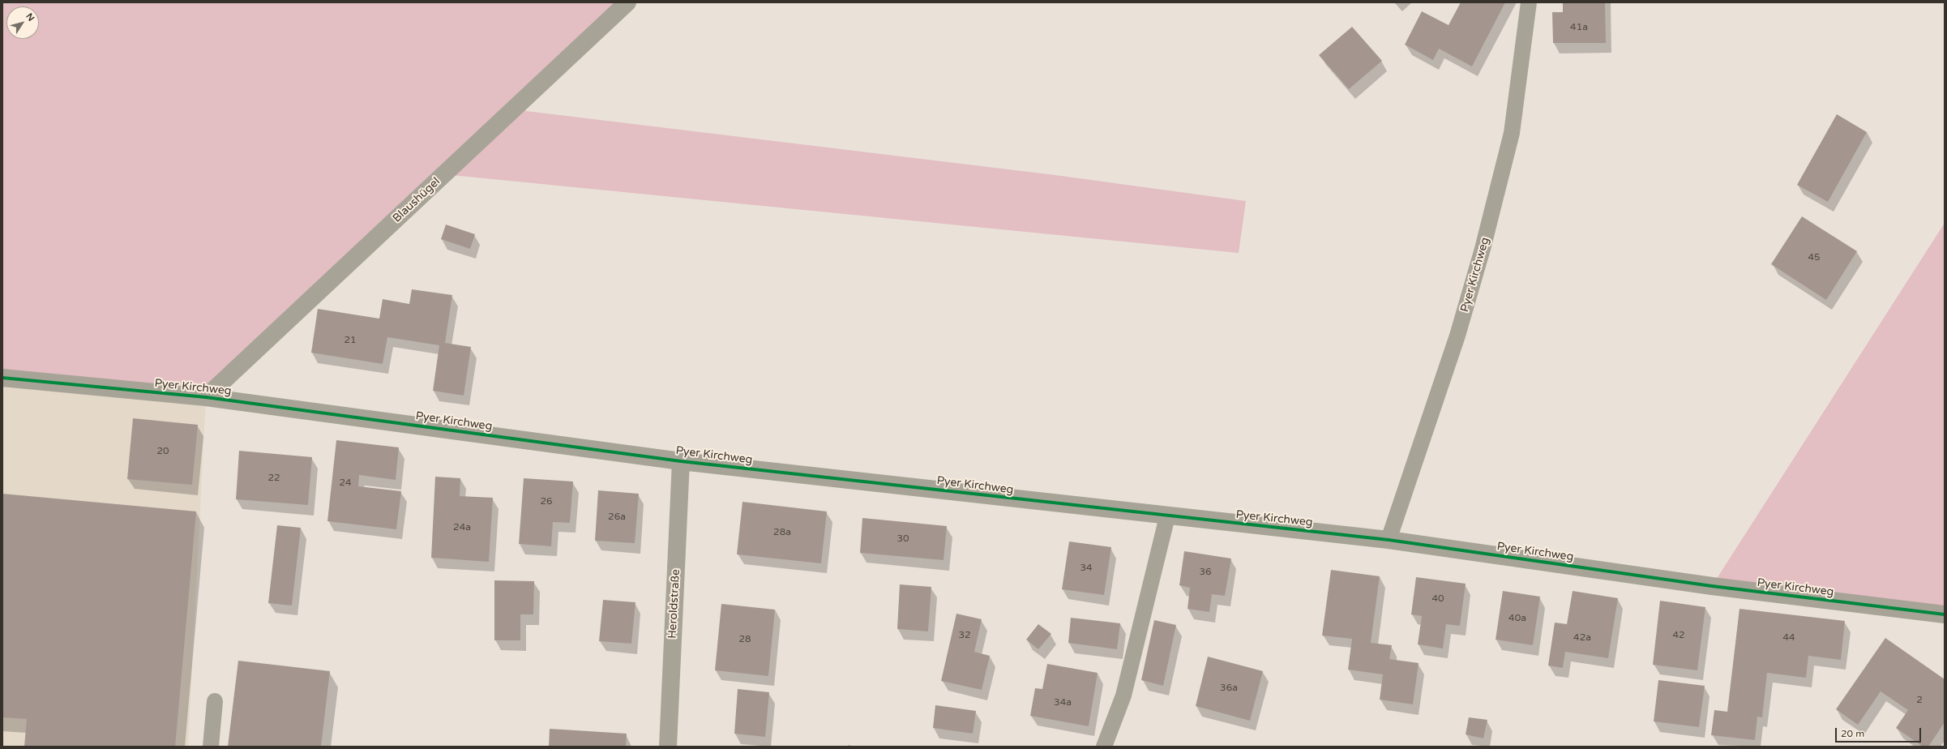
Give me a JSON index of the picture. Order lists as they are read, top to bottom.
{
  "streets": {
    "street": ["Blaushügel", "Pyer Kirchweg", "Heroldstraße"]
  },
  "crossings": [
    ["Blaushügel", "Pyer Kirchweg"],
    ["Pyer Kirchweg", "Heroldstraße"]
  ],
  "house_numbers": [
    "41a",
    "45",
    "21",
    "20",
    "22",
    "24",
    "26",
    "26a",
    "24a",
    "28a",
    "30",
    "34",
    "36",
    "40",
    "40a",
    "32",
    "42",
    "42a",
    "44",
    "28",
    "36a",
    "2",
    "34a"
  ],
  "scale_bar": "20 m",
  "north": "top right"
}
